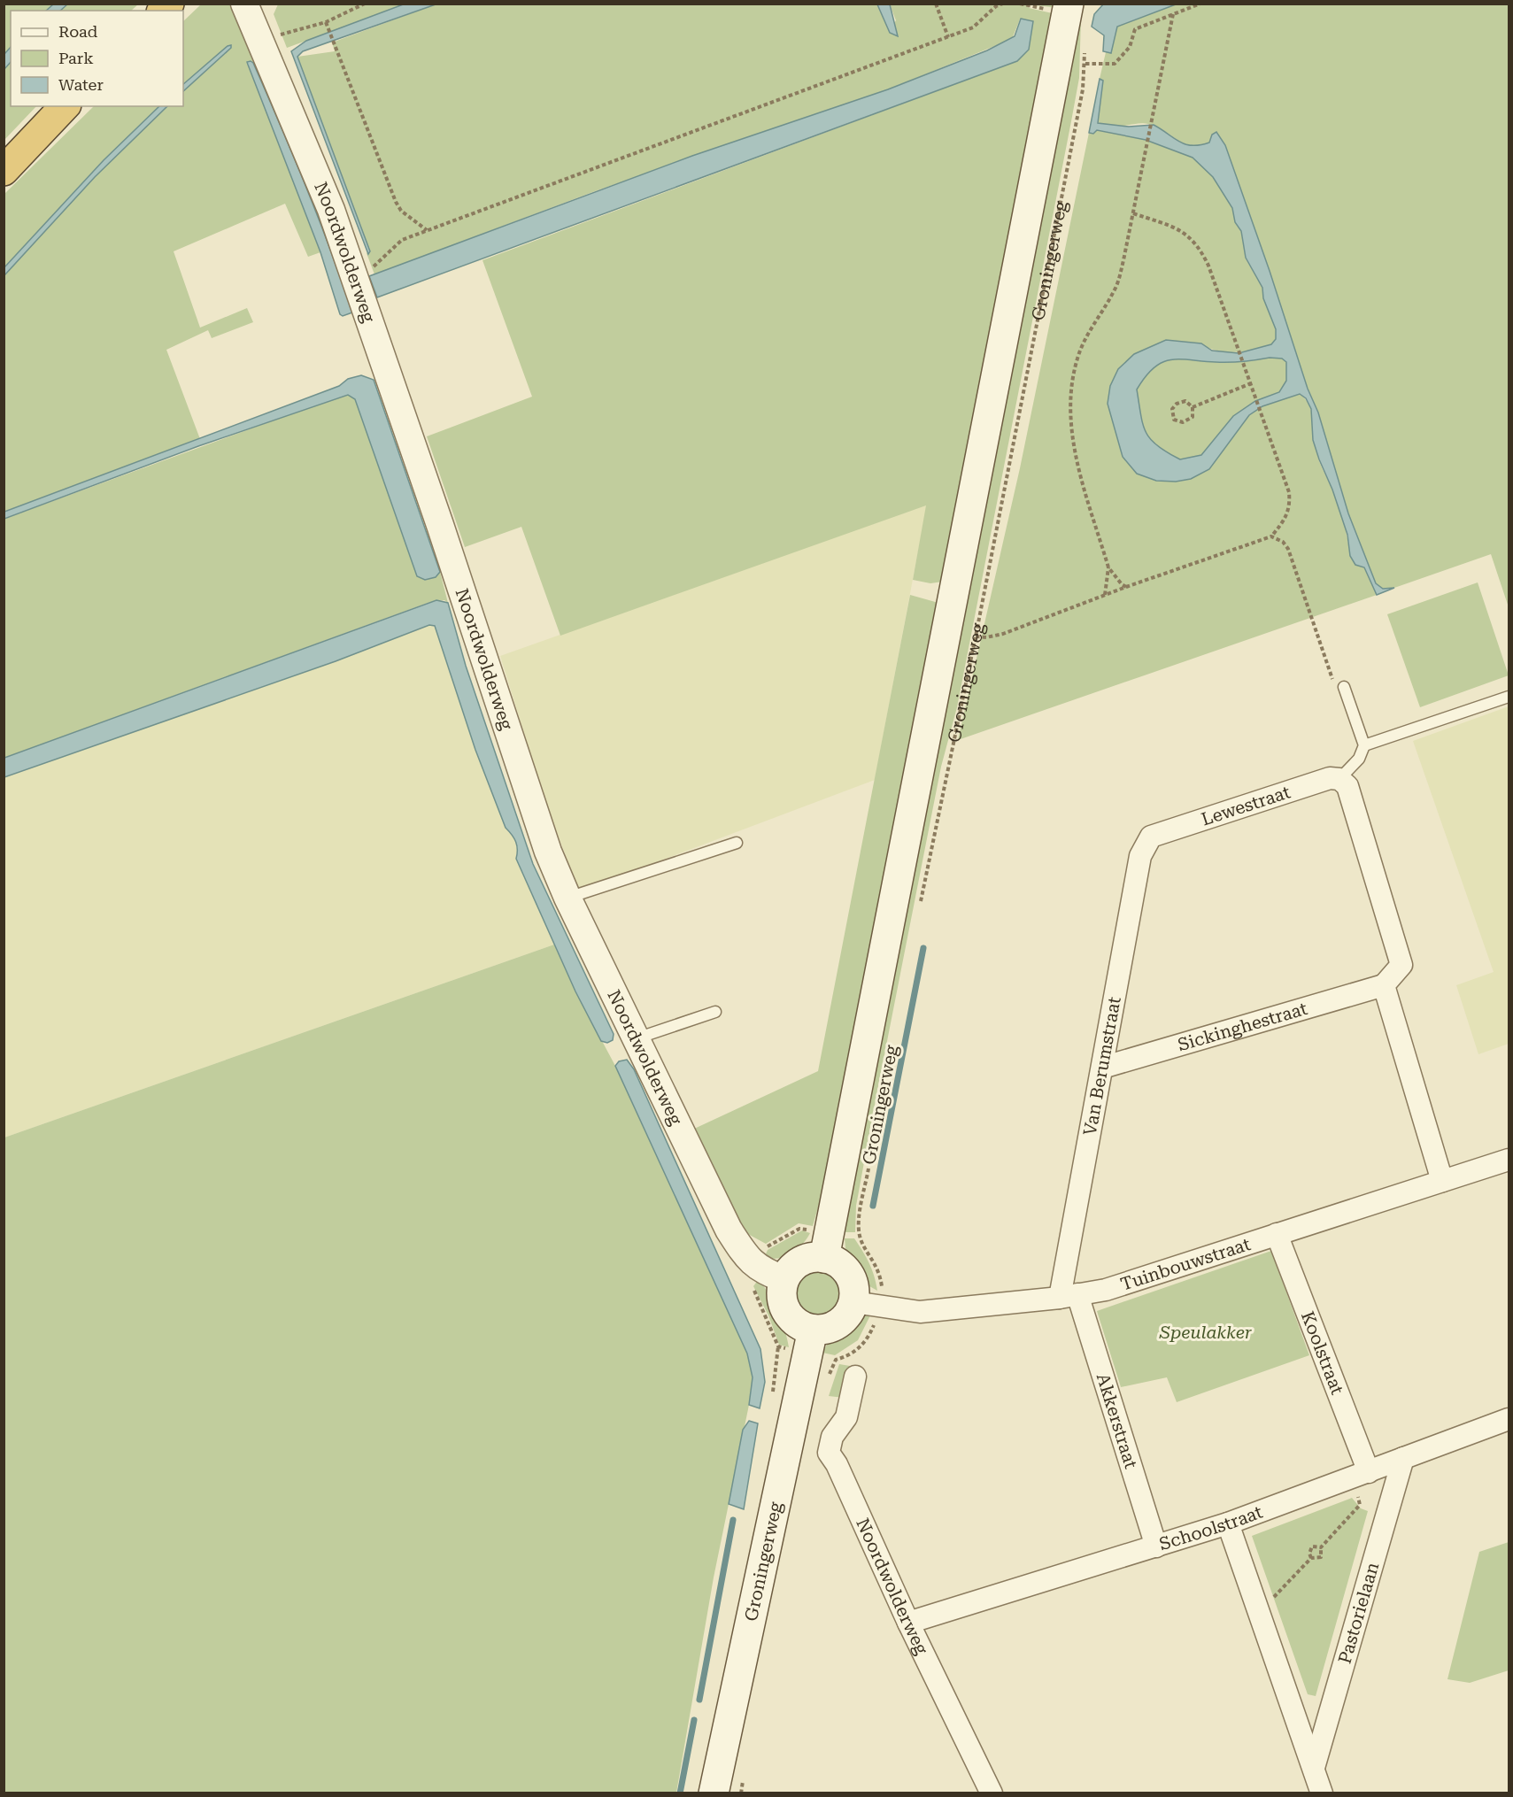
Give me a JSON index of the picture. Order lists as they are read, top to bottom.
{
  "streets": {
    "main road": ["Groningerweg"],
    "street": [
      "Noordwolderweg",
      "Lewestraat",
      "Sickinghestraat",
      "Van Berumstraat",
      "Tuinbouwstraat",
      "Koolstraat",
      "Akkerstraat",
      "Schoolstraat",
      "Pastorielaan"
    ]
  },
  "crossings": [
    ["Noordwolderweg", "Schoolstraat"],
    ["Groningerweg", "Tuinbouwstraat"],
    ["Lewestraat", "Van Berumstraat"],
    ["Sickinghestraat", "Van Berumstraat"],
    ["Van Berumstraat", "Tuinbouwstraat"],
    ["Van Berumstraat", "Akkerstraat"],
    ["Tuinbouwstraat", "Koolstraat"],
    ["Tuinbouwstraat", "Akkerstraat"],
    ["Koolstraat", "Schoolstraat"],
    ["Akkerstraat", "Schoolstraat"],
    ["Schoolstraat", "Pastorielaan"]
  ],
  "parks": ["Speulakker"],
  "legend": ["Road", "Park", "Water"]
}
